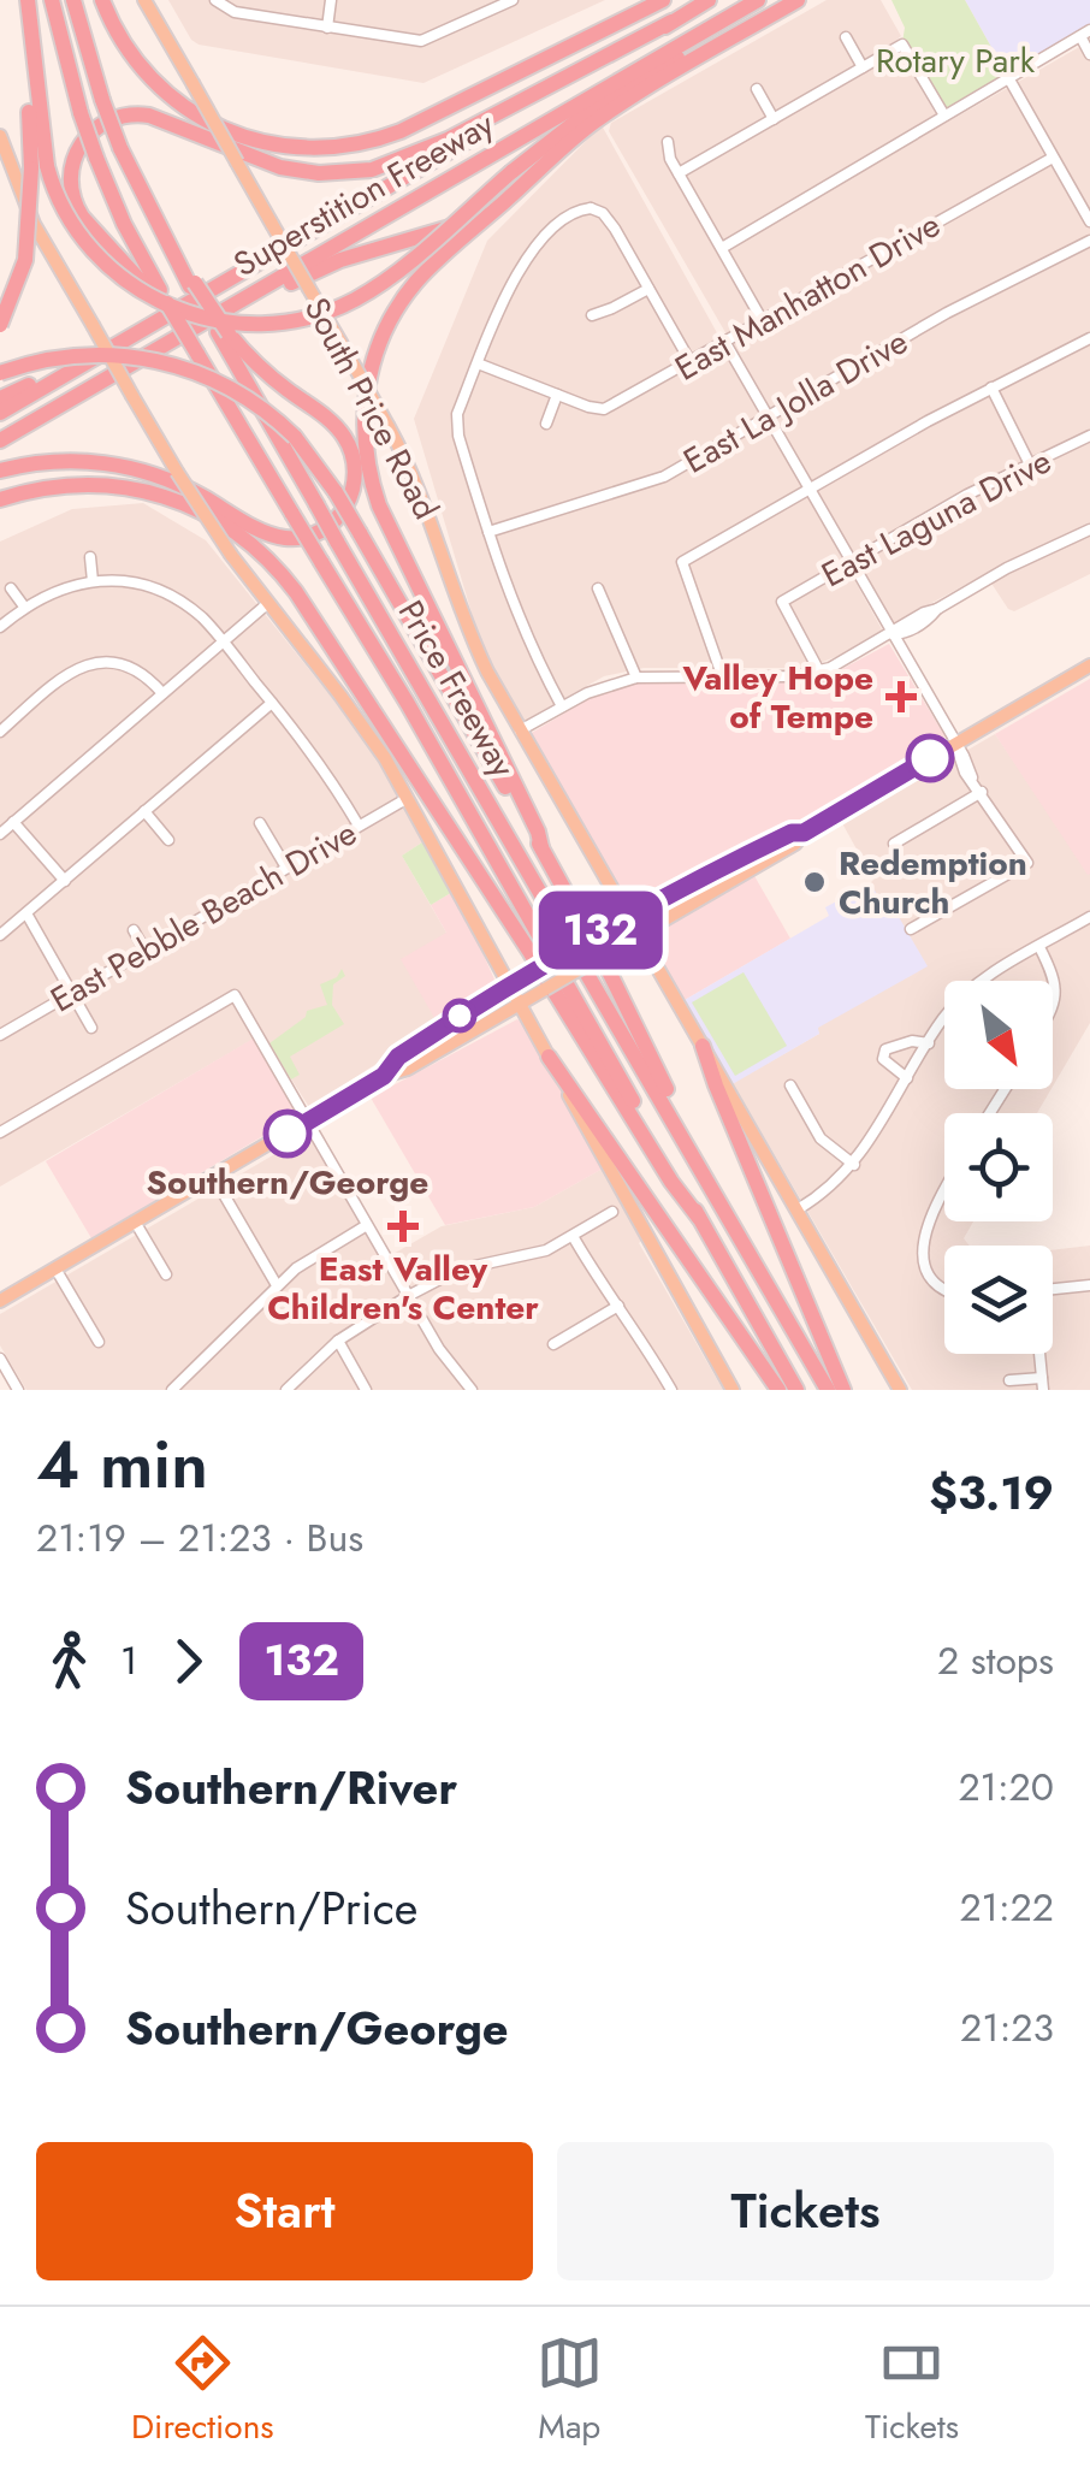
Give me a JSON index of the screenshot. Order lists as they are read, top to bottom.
{
  "streets": {
    "highway": ["Superstition Freeway", "Price Freeway"],
    "main road": ["South Price Road"],
    "street": [
      "East Manhatton Drive",
      "East La Jolla Drive",
      "East Laguna Drive",
      "East Pebble Beach Drive"
    ]
  },
  "parks": ["Rotary Park"],
  "places": {
    "health": ["Valley Hope of Tempe", "East Valley Children's Center"],
    "other": ["Redemption Church", "Southern/George"]
  },
  "lines": ["bus line 132"],
  "north": "bottom right",
  "page": {
    "on_map": "132",
    "heading": ["4 min", "21:19 – 21:23 · Bus", "$3.19"],
    "legs": ["1", "132", "2 stops"],
    "list": [
      {
        "name": "Southern/River",
        "value": "21:20"
      },
      {
        "name": "Southern/Price",
        "value": "21:22"
      },
      {
        "name": "Southern/George",
        "value": "21:23"
      }
    ],
    "buttons": ["Start", "Tickets"],
    "tabs": ["Directions", "Map", "Tickets"]
  }
}
